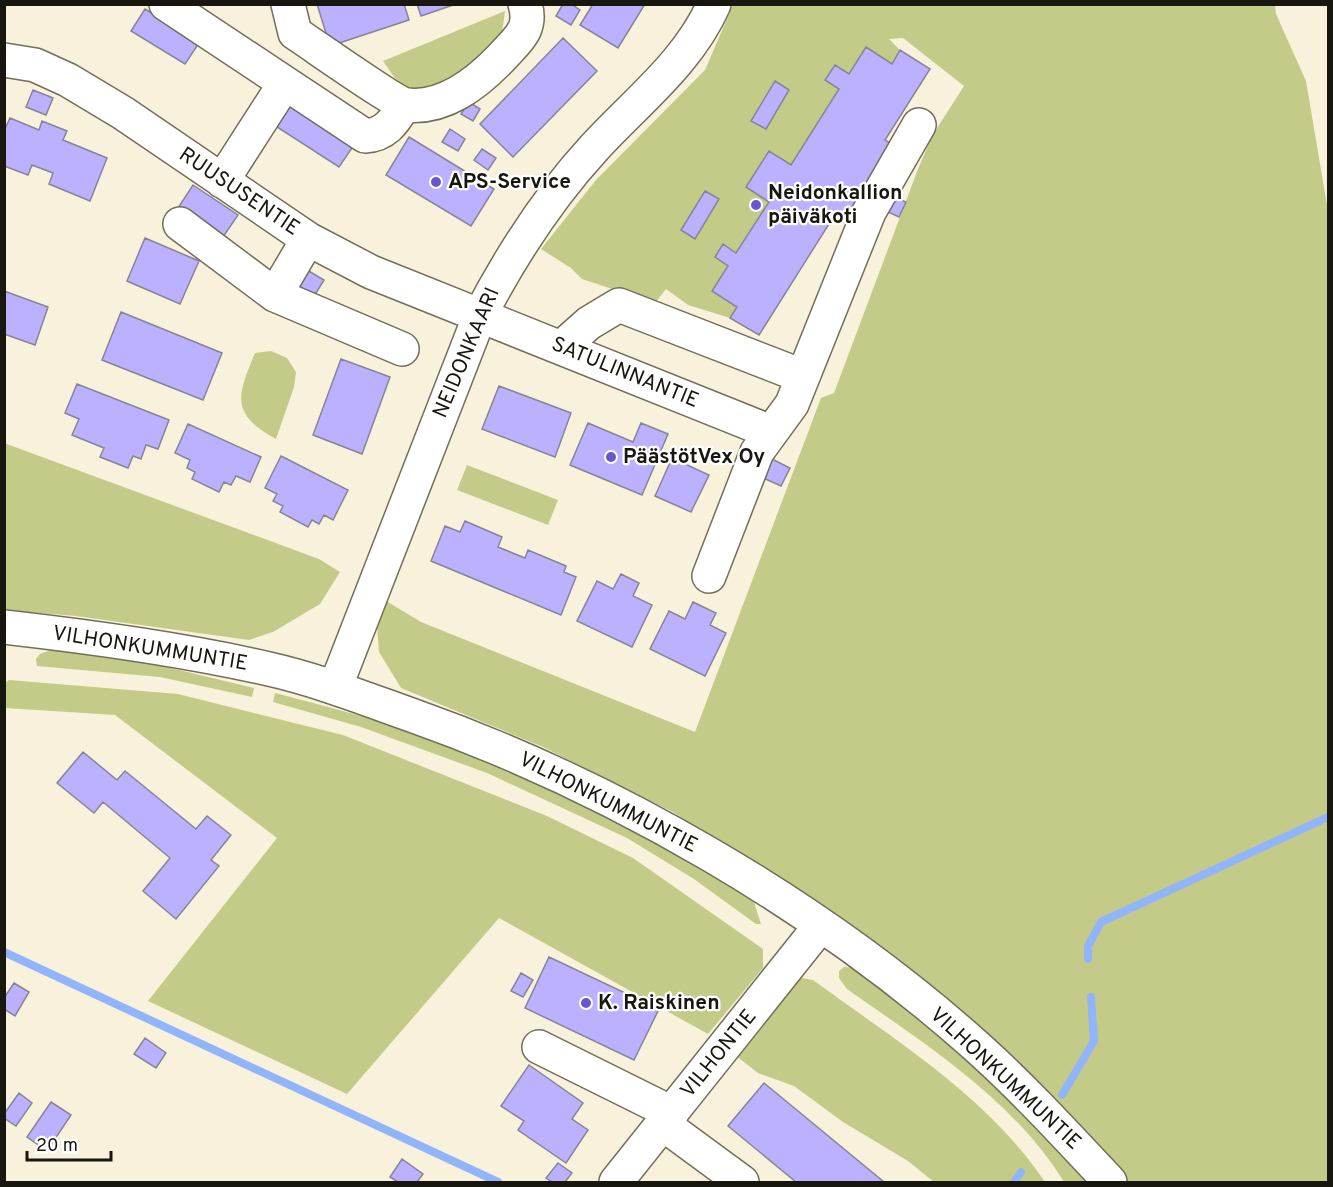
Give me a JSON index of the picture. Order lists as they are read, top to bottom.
{
  "streets": {
    "street": [
      "RUUSUSENTIE",
      "NEIDONKAARI",
      "SATULINNANTIE",
      "VILHONKUMMUNTIE",
      "VILHONTIE"
    ]
  },
  "crossings": [
    ["RUUSUSENTIE", "NEIDONKAARI"],
    ["RUUSUSENTIE", "SATULINNANTIE"],
    ["NEIDONKAARI", "SATULINNANTIE"],
    ["NEIDONKAARI", "VILHONKUMMUNTIE"],
    ["VILHONKUMMUNTIE", "VILHONTIE"]
  ],
  "places": [
    "APS-Service",
    "Neidonkallion päiväkoti",
    "PäästötVex Oy",
    "K. Raiskinen"
  ],
  "scale_bar": "20 m"
}
